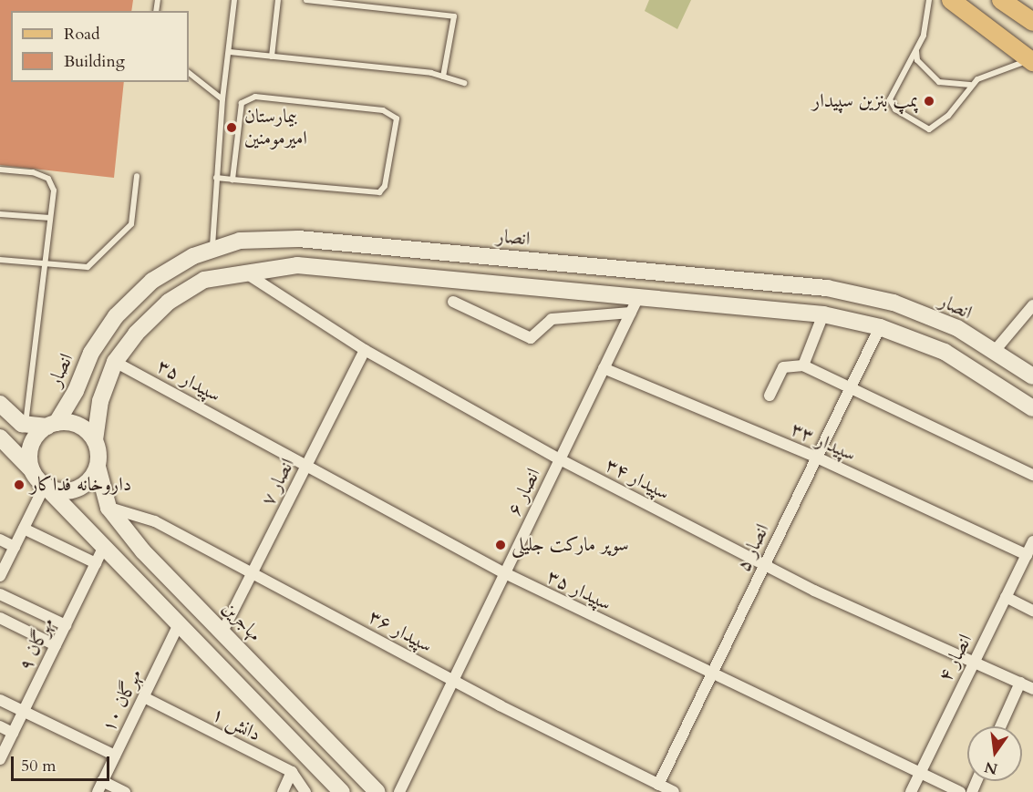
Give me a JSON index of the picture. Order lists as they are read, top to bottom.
{
  "streets": {
    "main road": ["انصار", "مهاجرین"],
    "street": [
      "سپیدار ۳۵",
      "سپیدار ۳۳",
      "سپیدار ۳۴",
      "انصار ۷",
      "انصار ۶",
      "انصار ۵",
      "سپیدار ۳۶",
      "مهرگان ۹",
      "انصار ۴",
      "مهرگان ۱۰",
      "دانش ۱"
    ]
  },
  "crossings": [
    ["انصار", "مهاجرین"],
    ["سپیدار ۳۵", "انصار ۷"],
    ["سپیدار ۳۵", "انصار ۶"],
    ["سپیدار ۳۵", "انصار ۵"],
    ["سپیدار ۳۵", "انصار ۴"],
    ["سپیدار ۳۳", "انصار ۶"],
    ["سپیدار ۳۳", "انصار ۵"],
    ["سپیدار ۳۳", "انصار ۴"],
    ["سپیدار ۳۴", "انصار ۷"],
    ["سپیدار ۳۴", "انصار ۶"],
    ["سپیدار ۳۴", "انصار ۵"],
    ["سپیدار ۳۴", "انصار ۴"],
    ["انصار ۷", "مهاجرین"],
    ["انصار ۷", "سپیدار ۳۶"],
    ["انصار ۶", "سپیدار ۳۶"],
    ["انصار ۵", "سپیدار ۳۶"],
    ["مهاجرین", "سپیدار ۳۶"],
    ["مهرگان ۱۰", "دانش ۱"]
  ],
  "places": [
    "پمپ بنزین سپیدار",
    "بیمارستان امیرمومنین",
    "داروخانه فداکار",
    "سوپر مارکت جلیلی"
  ],
  "legend": ["Road", "Building"],
  "scale_bar": "50 m",
  "north": "bottom"
}
